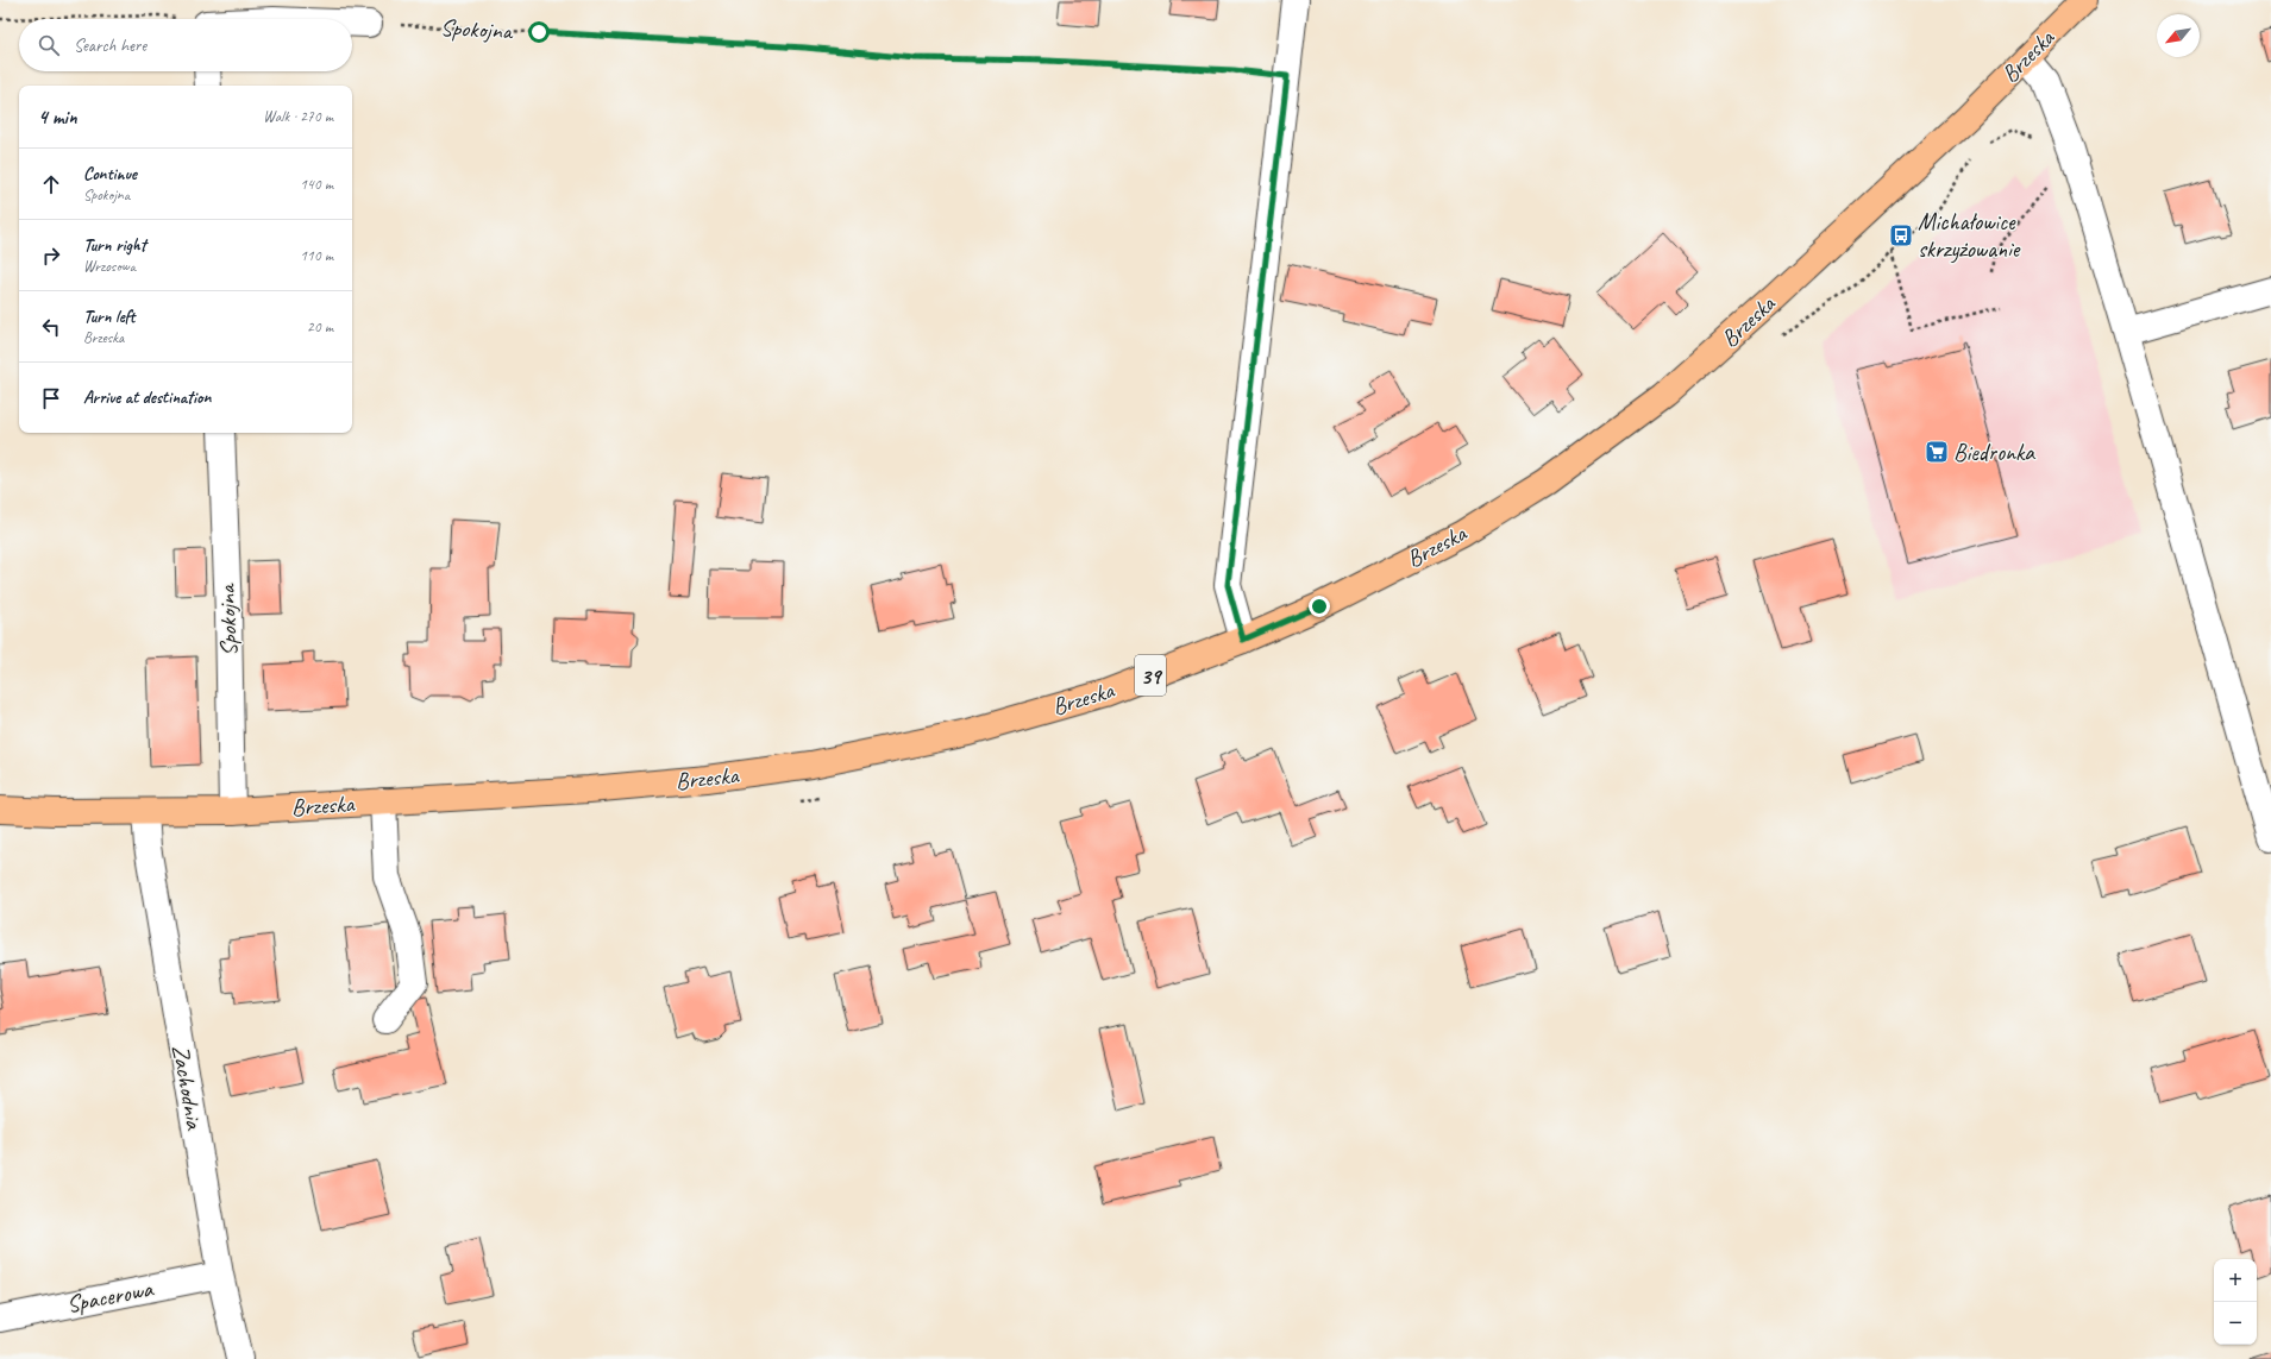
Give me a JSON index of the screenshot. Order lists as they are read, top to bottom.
{
  "streets": {
    "main road": ["Brzeska", "39"],
    "street": ["Spokojna", "Zachodnia", "Spacerowa"]
  },
  "crossings": [
    ["Spokojna", "Brzeska"],
    ["Brzeska", "Zachodnia"],
    ["Zachodnia", "Spacerowa"]
  ],
  "places": {
    "bus stop": ["Michałowice skrzyżowanie"],
    "supermarket": ["Biedronka"]
  },
  "north": "bottom left",
  "page": {
    "search": "Search here",
    "heading": ["4 min", "Walk · 270 m"],
    "list": [
      ["Continue", "Spokojna", "140 m"],
      ["Turn right", "Wrzosowa", "110 m"],
      ["Turn left", "Brzeska", "20 m"],
      "Arrive at destination"
    ],
    "map_buttons": ["+", "−"]
  }
}
